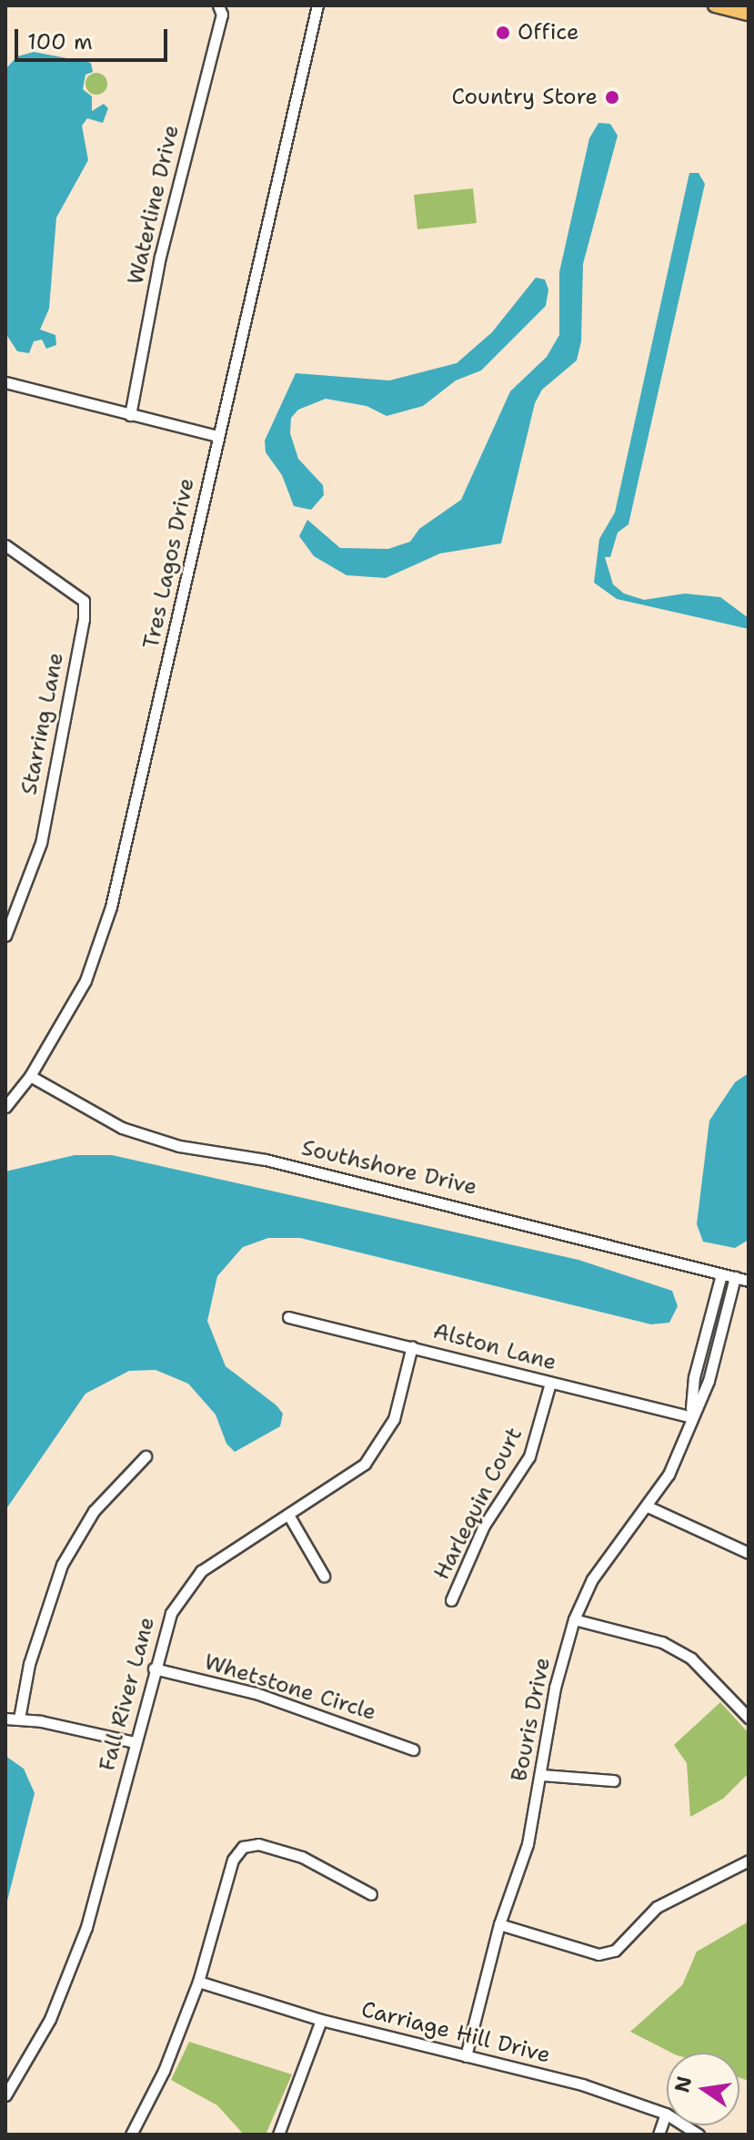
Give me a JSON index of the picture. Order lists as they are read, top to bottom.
{
  "streets": {
    "street": [
      "Waterline Drive",
      "Tres Lagos Drive",
      "Starring Lane",
      "Southshore Drive",
      "Alston Lane",
      "Harlequin Court",
      "Whetstone Circle",
      "Fall River Lane",
      "Bouris Drive",
      "Carriage Hill Drive"
    ]
  },
  "crossings": [
    ["Tres Lagos Drive", "Southshore Drive"],
    ["Southshore Drive", "Bouris Drive"],
    ["Alston Lane", "Harlequin Court"],
    ["Alston Lane", "Fall River Lane"],
    ["Alston Lane", "Bouris Drive"],
    ["Whetstone Circle", "Fall River Lane"],
    ["Bouris Drive", "Carriage Hill Drive"]
  ],
  "places": ["Office", "Country Store"],
  "scale_bar": "100 m",
  "north": "left"
}
